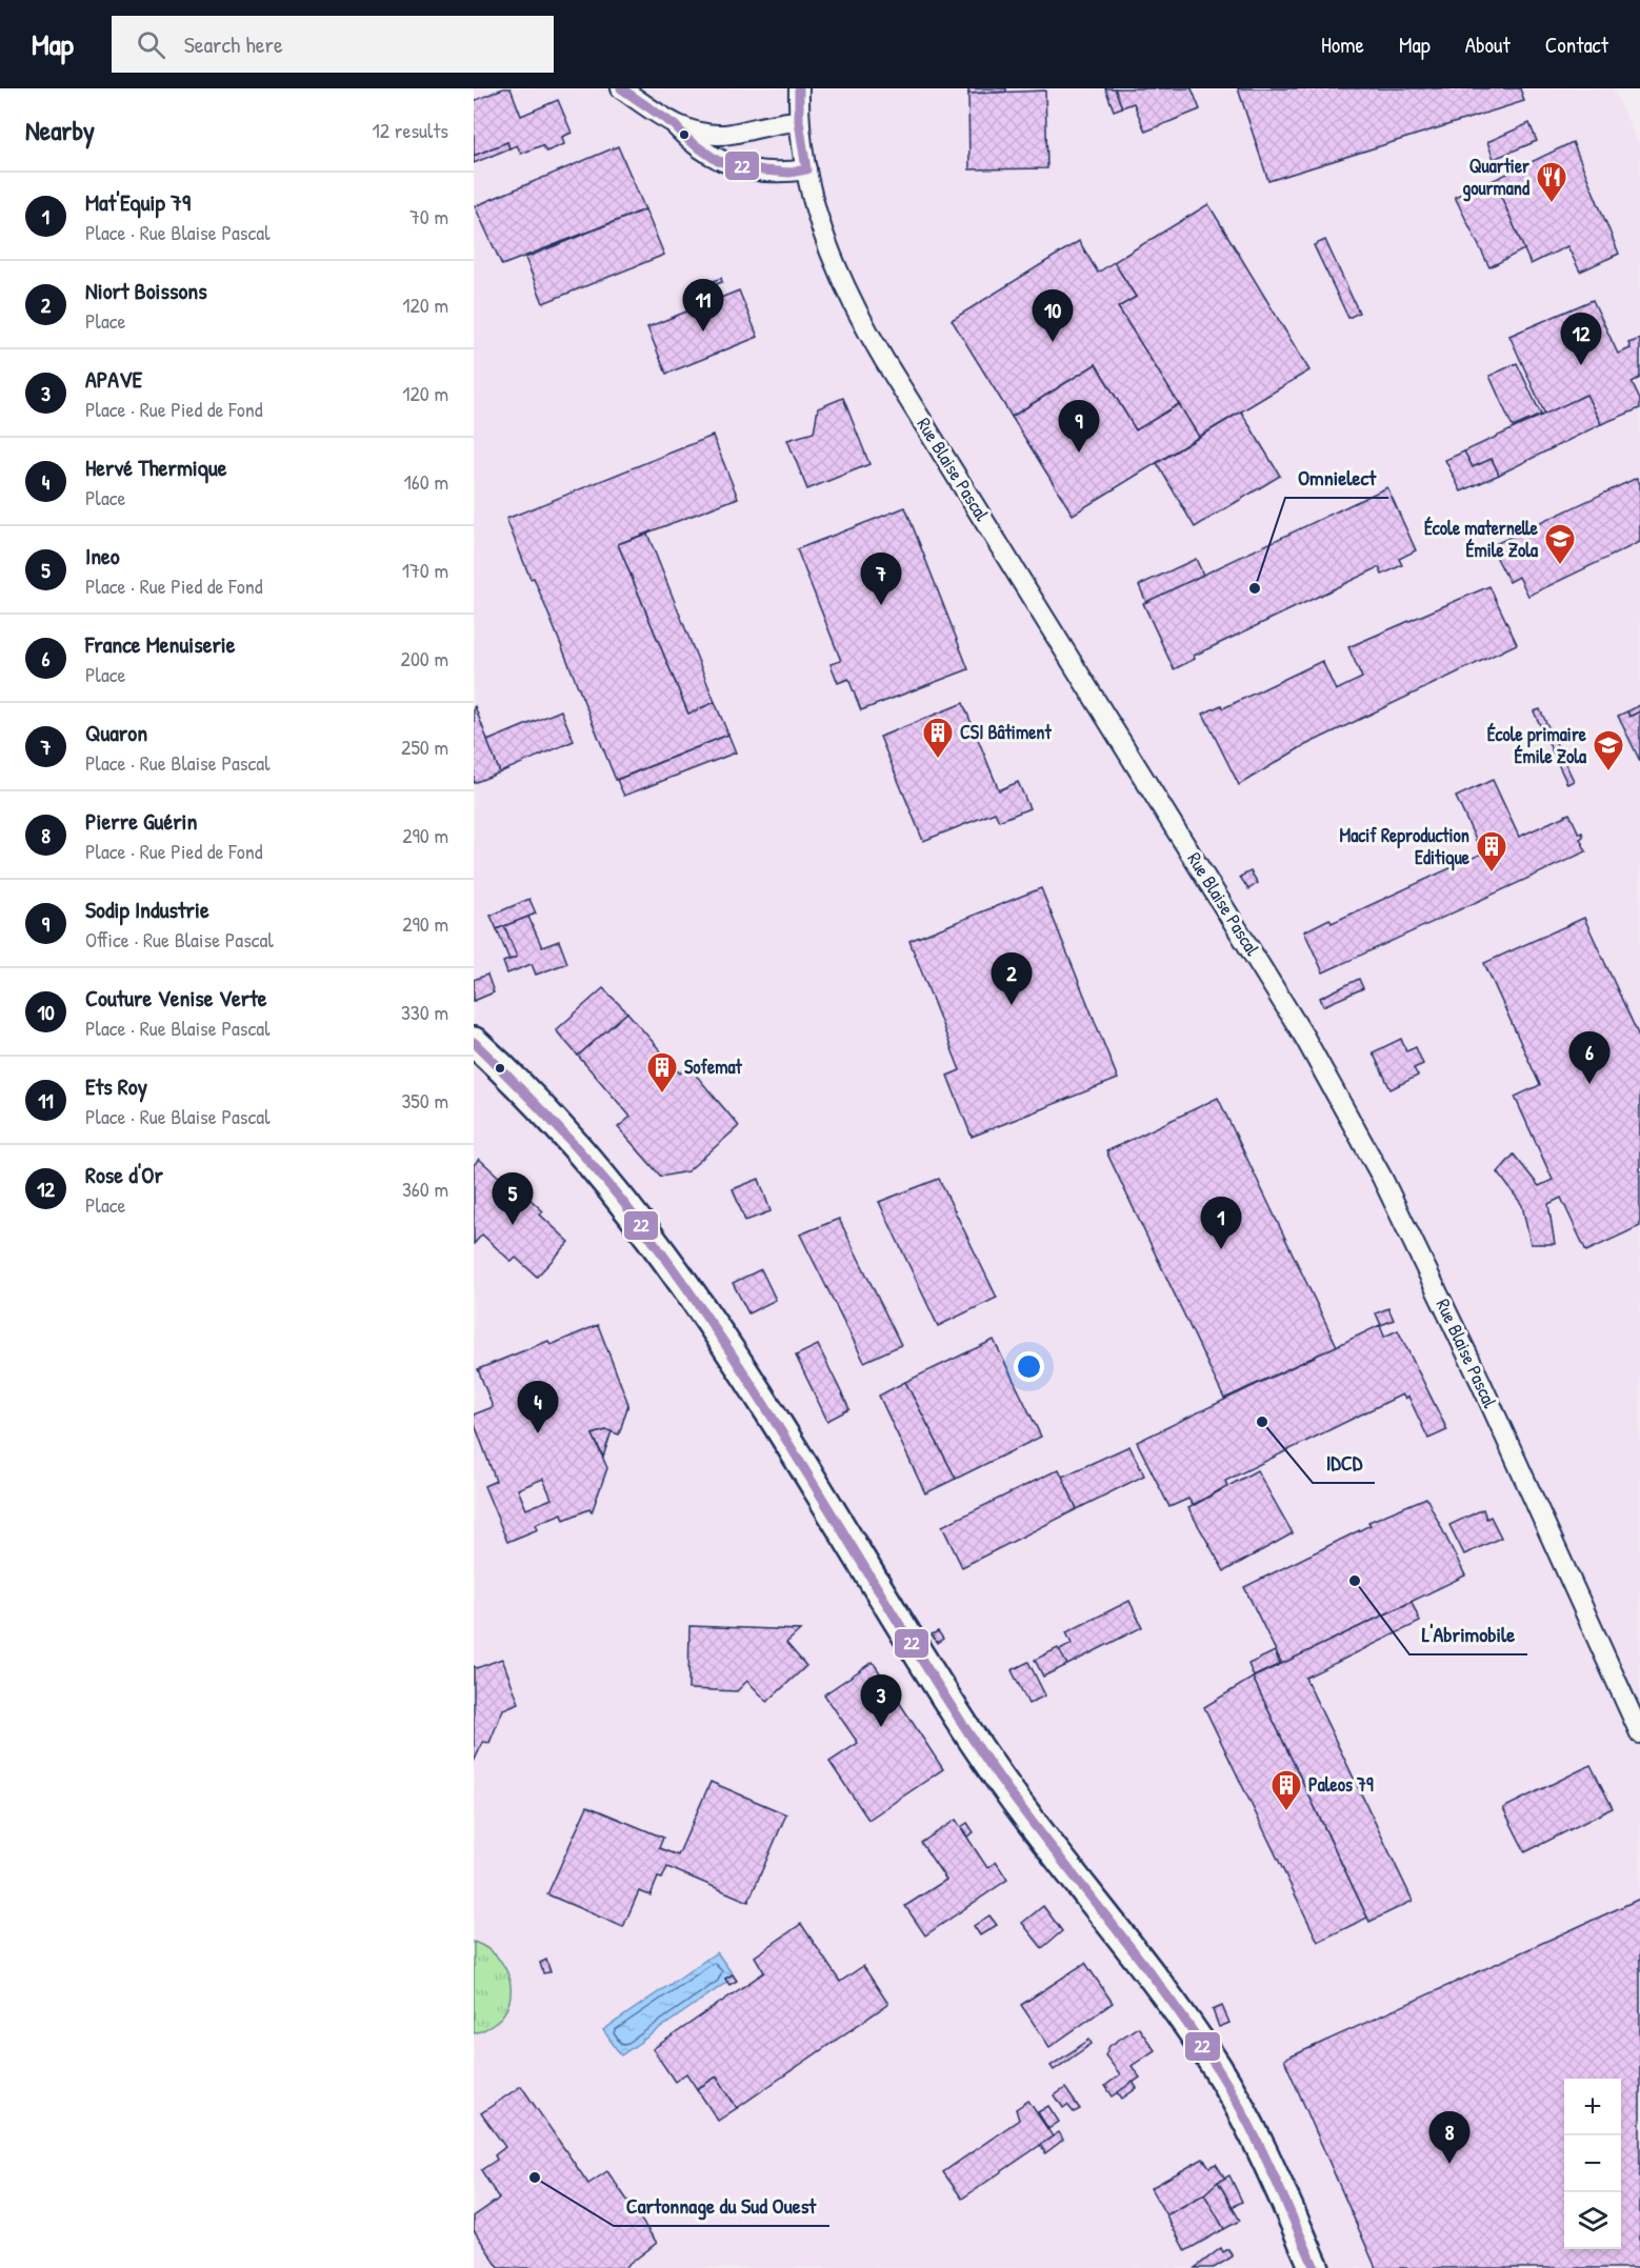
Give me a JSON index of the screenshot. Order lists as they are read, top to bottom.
{
  "streets": {
    "street": ["Rue Blaise Pascal"]
  },
  "places": {
    "restaurant": ["Quartier gourmand"],
    "school or university": ["École maternelle Émile Zola", "École primaire Émile Zola"],
    "other": [
      "Omnielect",
      "IDCD",
      "L'Abrimobile",
      "Cartonnage du Sud Ouest"
    ],
    "building": [
      "CSI Bâtiment",
      "Macif Reproduction Editique",
      "Sofemat",
      "Paleos 79"
    ]
  },
  "lines": ["transit line 22"],
  "page": {
    "header": "Map",
    "search": "Search here",
    "nav": [
      "Home",
      "Map",
      "About",
      "Contact"
    ],
    "heading": ["Nearby", "12 results"],
    "list": [
      {
        "mark": "1",
        "name": "Mat'Equip 79",
        "note": "Place · Rue Blaise Pascal",
        "value": "70 m"
      },
      {
        "mark": "2",
        "name": "Niort Boissons",
        "note": "Place",
        "value": "120 m"
      },
      {
        "mark": "3",
        "name": "APAVE",
        "note": "Place · Rue Pied de Fond",
        "value": "120 m"
      },
      {
        "mark": "4",
        "name": "Hervé Thermique",
        "note": "Place",
        "value": "160 m"
      },
      {
        "mark": "5",
        "name": "Ineo",
        "note": "Place · Rue Pied de Fond",
        "value": "170 m"
      },
      {
        "mark": "6",
        "name": "France Menuiserie",
        "note": "Place",
        "value": "200 m"
      },
      {
        "mark": "7",
        "name": "Quaron",
        "note": "Place · Rue Blaise Pascal",
        "value": "250 m"
      },
      {
        "mark": "8",
        "name": "Pierre Guérin",
        "note": "Place · Rue Pied de Fond",
        "value": "290 m"
      },
      {
        "mark": "9",
        "name": "Sodip Industrie",
        "note": "Office · Rue Blaise Pascal",
        "value": "290 m"
      },
      {
        "mark": "10",
        "name": "Couture Venise Verte",
        "note": "Place · Rue Blaise Pascal",
        "value": "330 m"
      },
      {
        "mark": "11",
        "name": "Ets Roy",
        "note": "Place · Rue Blaise Pascal",
        "value": "350 m"
      },
      {
        "mark": "12",
        "name": "Rose d'Or",
        "note": "Place",
        "value": "360 m"
      }
    ],
    "pins": [
      "11",
      "10",
      "12",
      "9",
      "7",
      "2",
      "6",
      "5",
      "1",
      "4",
      "3",
      "8"
    ],
    "map_buttons": ["+", "−"]
  }
}
